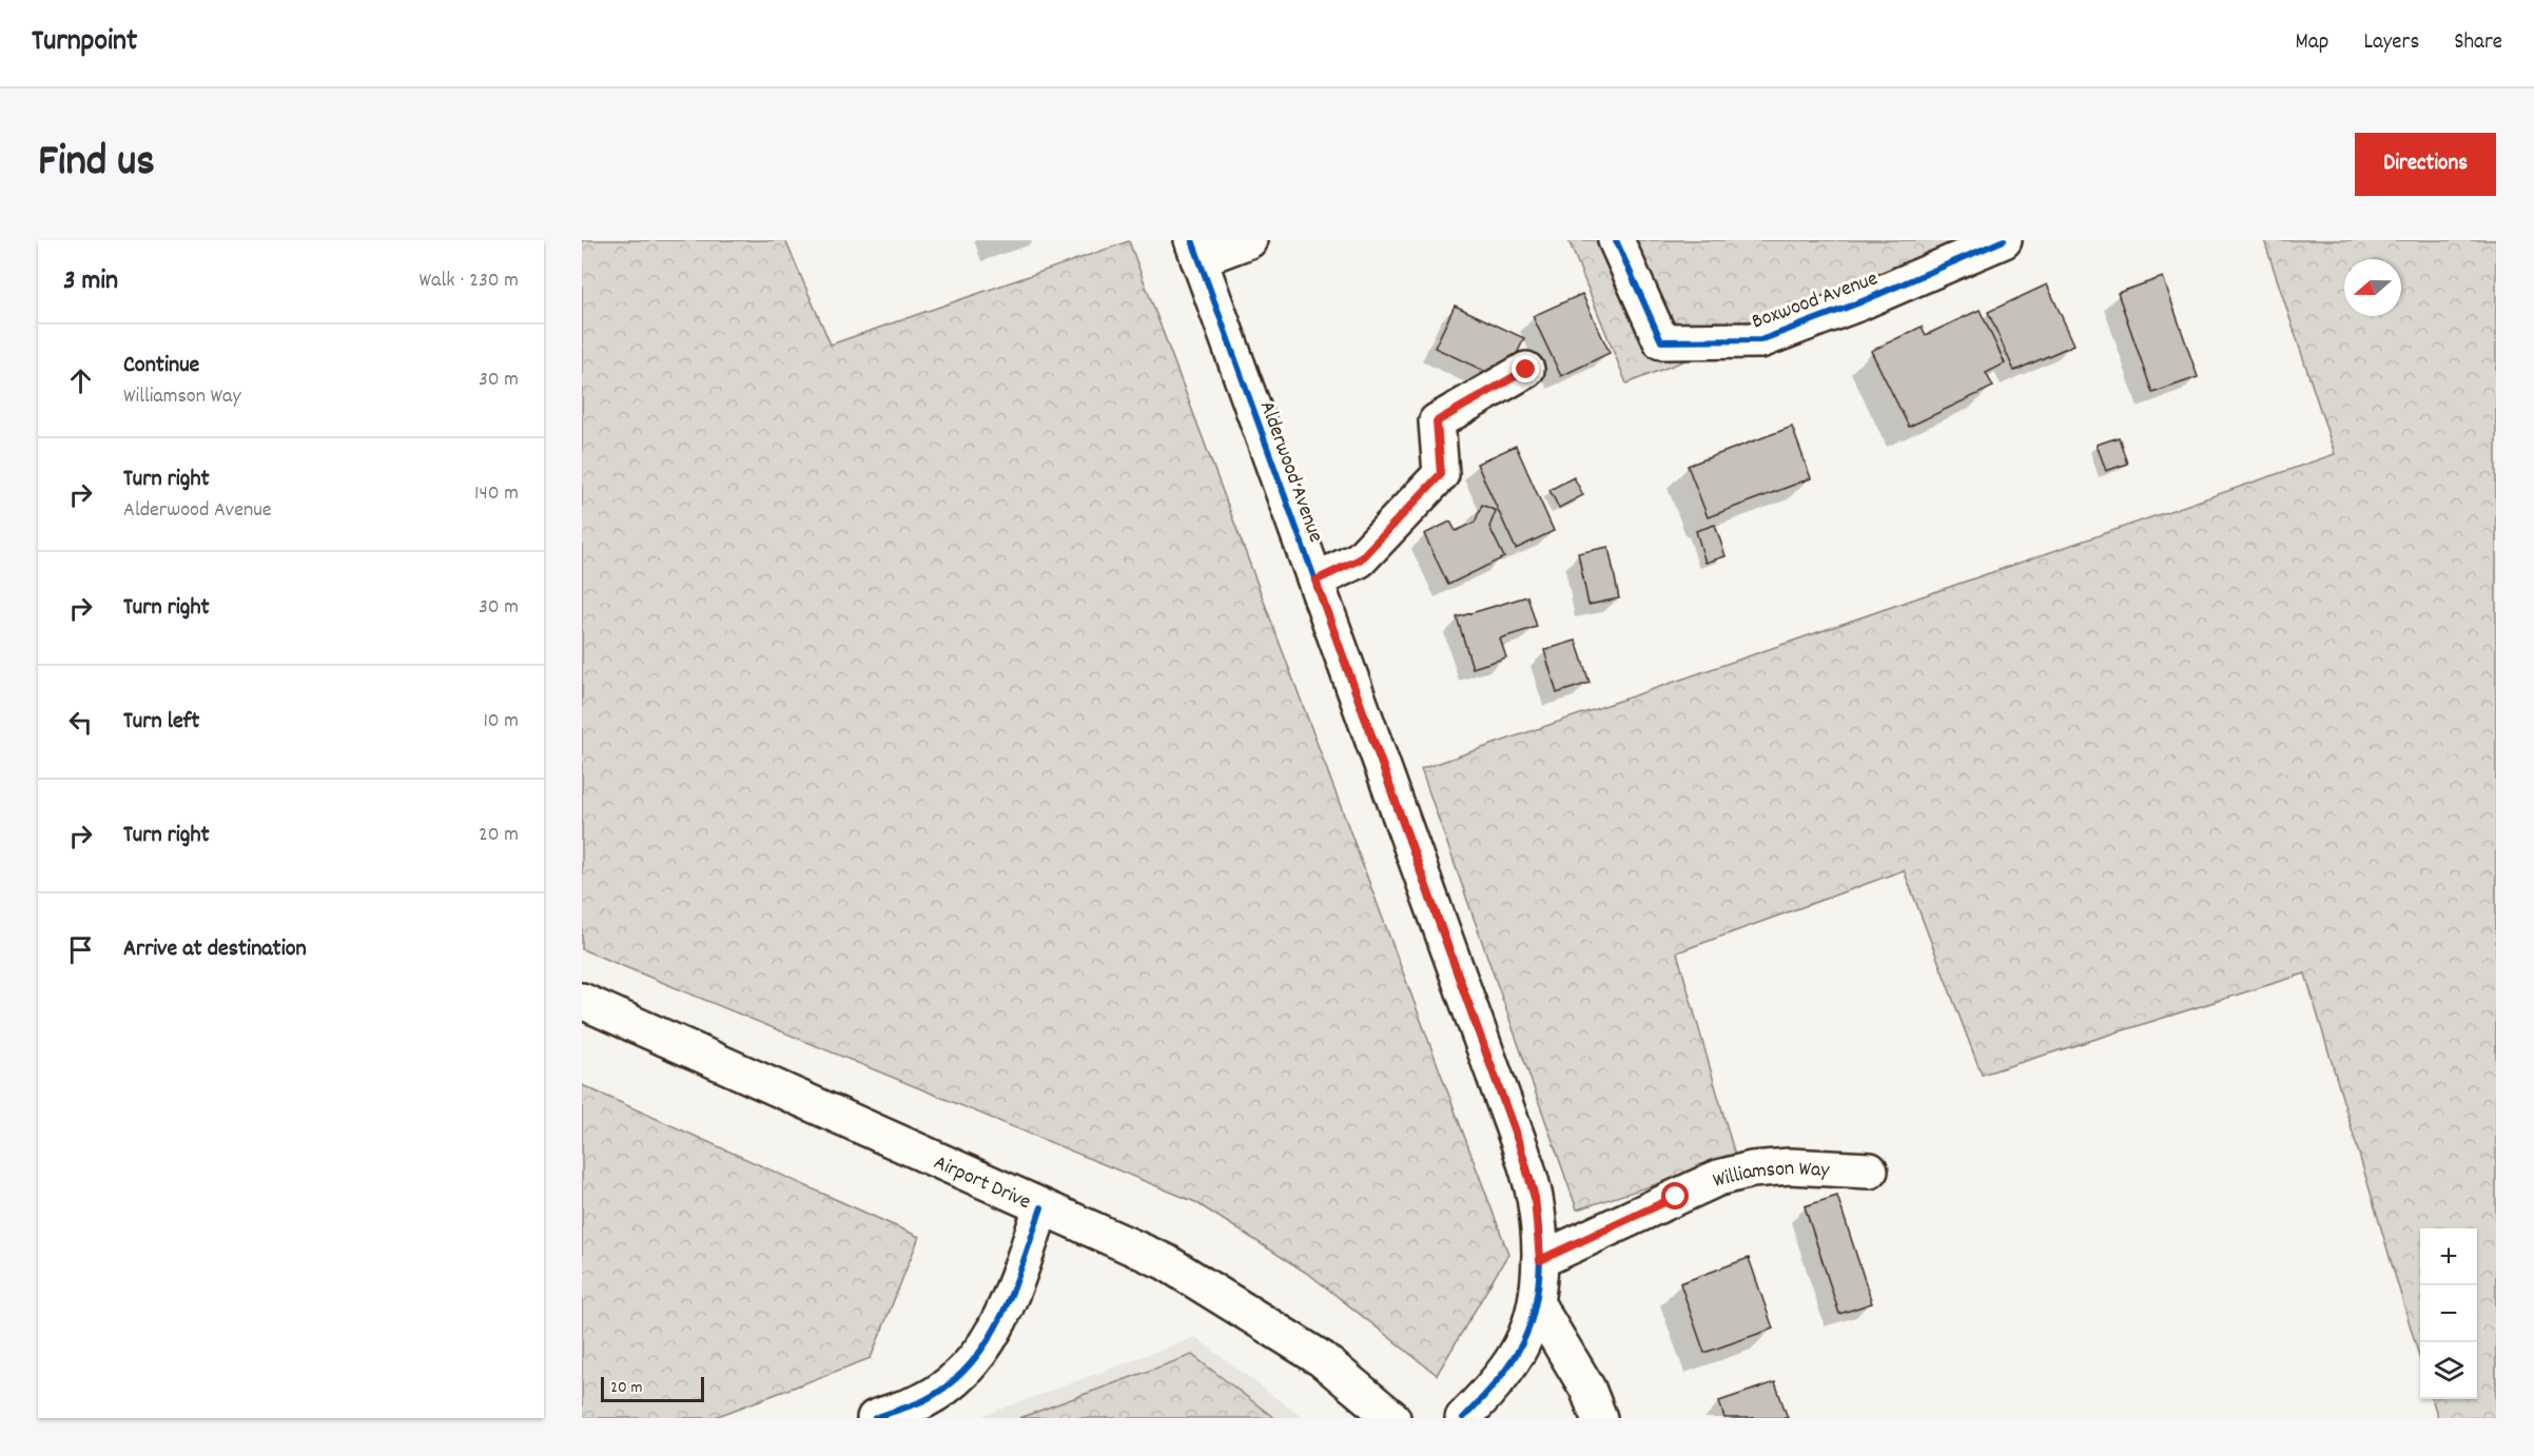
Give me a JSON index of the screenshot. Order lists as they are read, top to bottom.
{
  "streets": {
    "street": [
      "Boxwood Avenue",
      "Alderwood Avenue",
      "Williamson Way",
      "Airport Drive"
    ]
  },
  "crossings": [
    ["Alderwood Avenue", "Williamson Way"]
  ],
  "scale_bar": "20 m",
  "north": "left",
  "page": {
    "header": "Turnpoint",
    "nav": ["Map", "Layers", "Share"],
    "title": "Find us",
    "buttons": "Directions",
    "heading": ["3 min", "Walk · 230 m"],
    "list": [
      ["Continue", "Williamson Way", "30 m"],
      ["Turn right", "Alderwood Avenue", "140 m"],
      ["Turn right", "30 m"],
      ["Turn left", "10 m"],
      ["Turn right", "20 m"],
      "Arrive at destination"
    ],
    "map_buttons": ["+", "−"],
    "scale": "20 m"
  }
}
